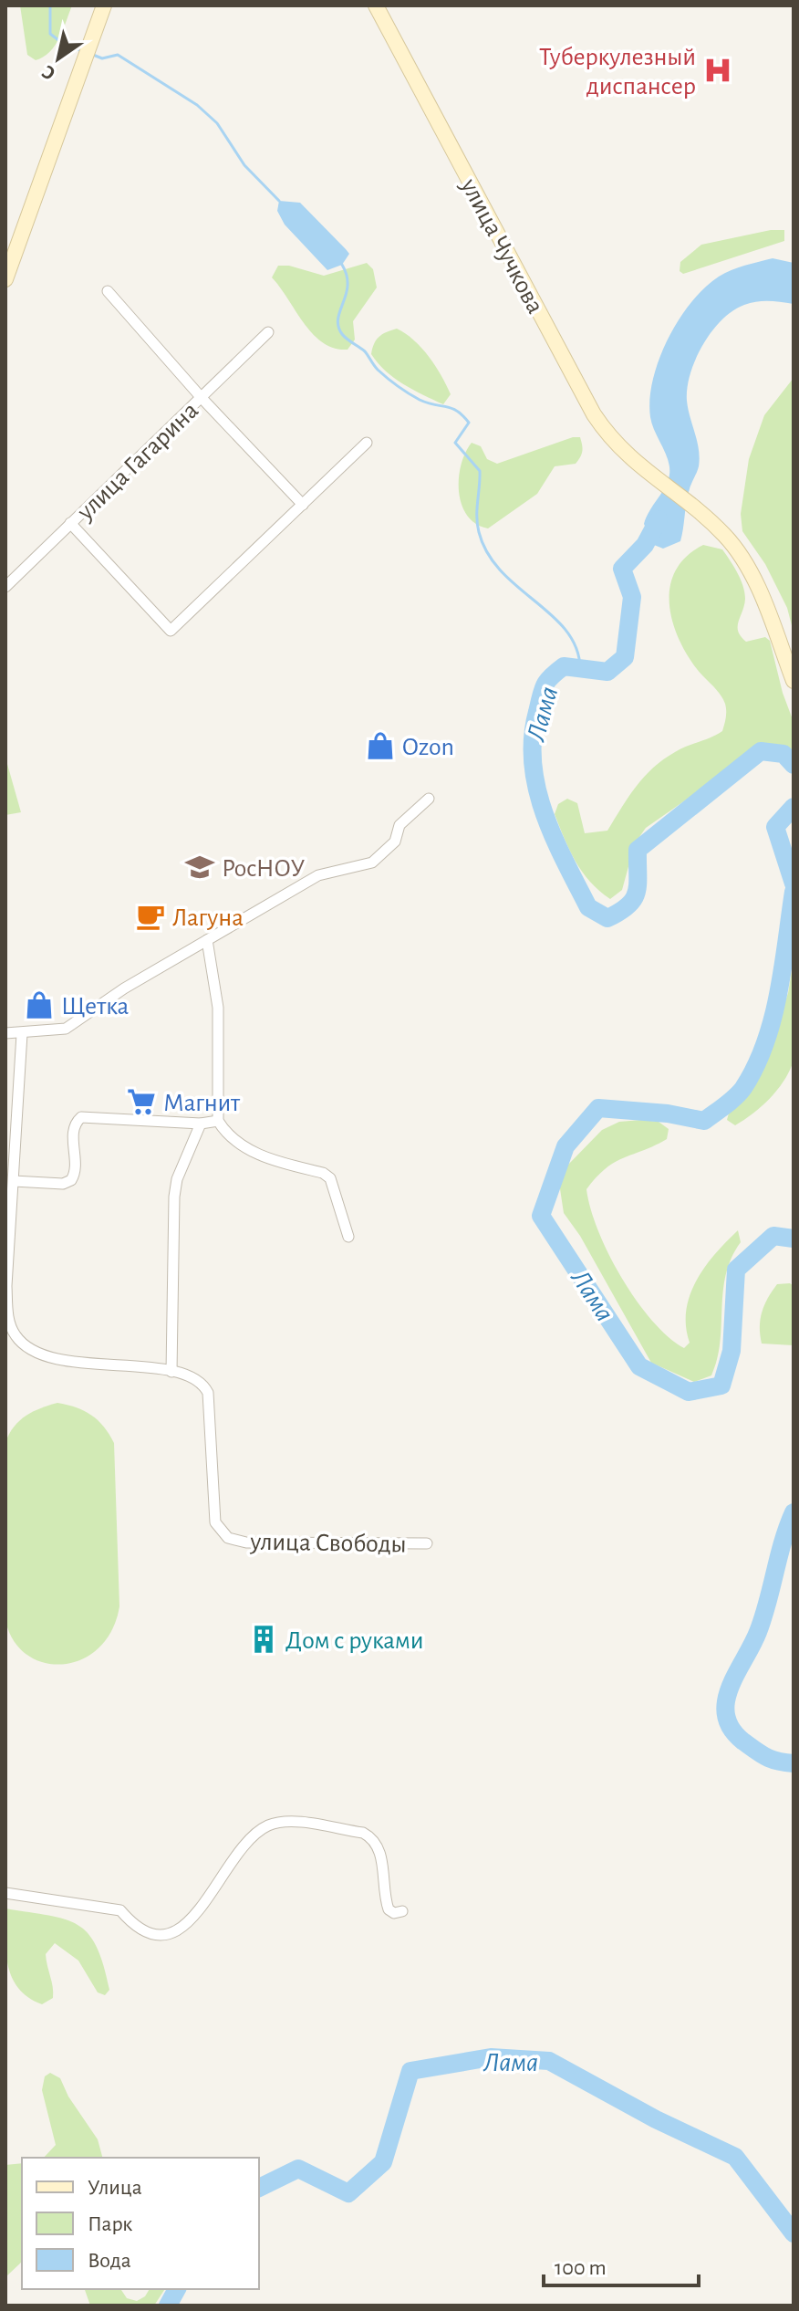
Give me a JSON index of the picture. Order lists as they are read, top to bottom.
{
  "streets": {
    "street": ["улица Чучкова", "улица Гагарина", "улица Свободы"]
  },
  "water": ["Лама"],
  "places": {
    "hospital": ["Туберкулезный диспансер"],
    "shop": ["Ozon", "Щетка"],
    "school or university": ["РосНОУ"],
    "cafe": ["Лагуна"],
    "supermarket": ["Магнит"],
    "building": ["Дом с руками"]
  },
  "legend": ["Улица", "Парк", "Вода"],
  "scale_bar": "100 m",
  "north": "bottom left"
}
